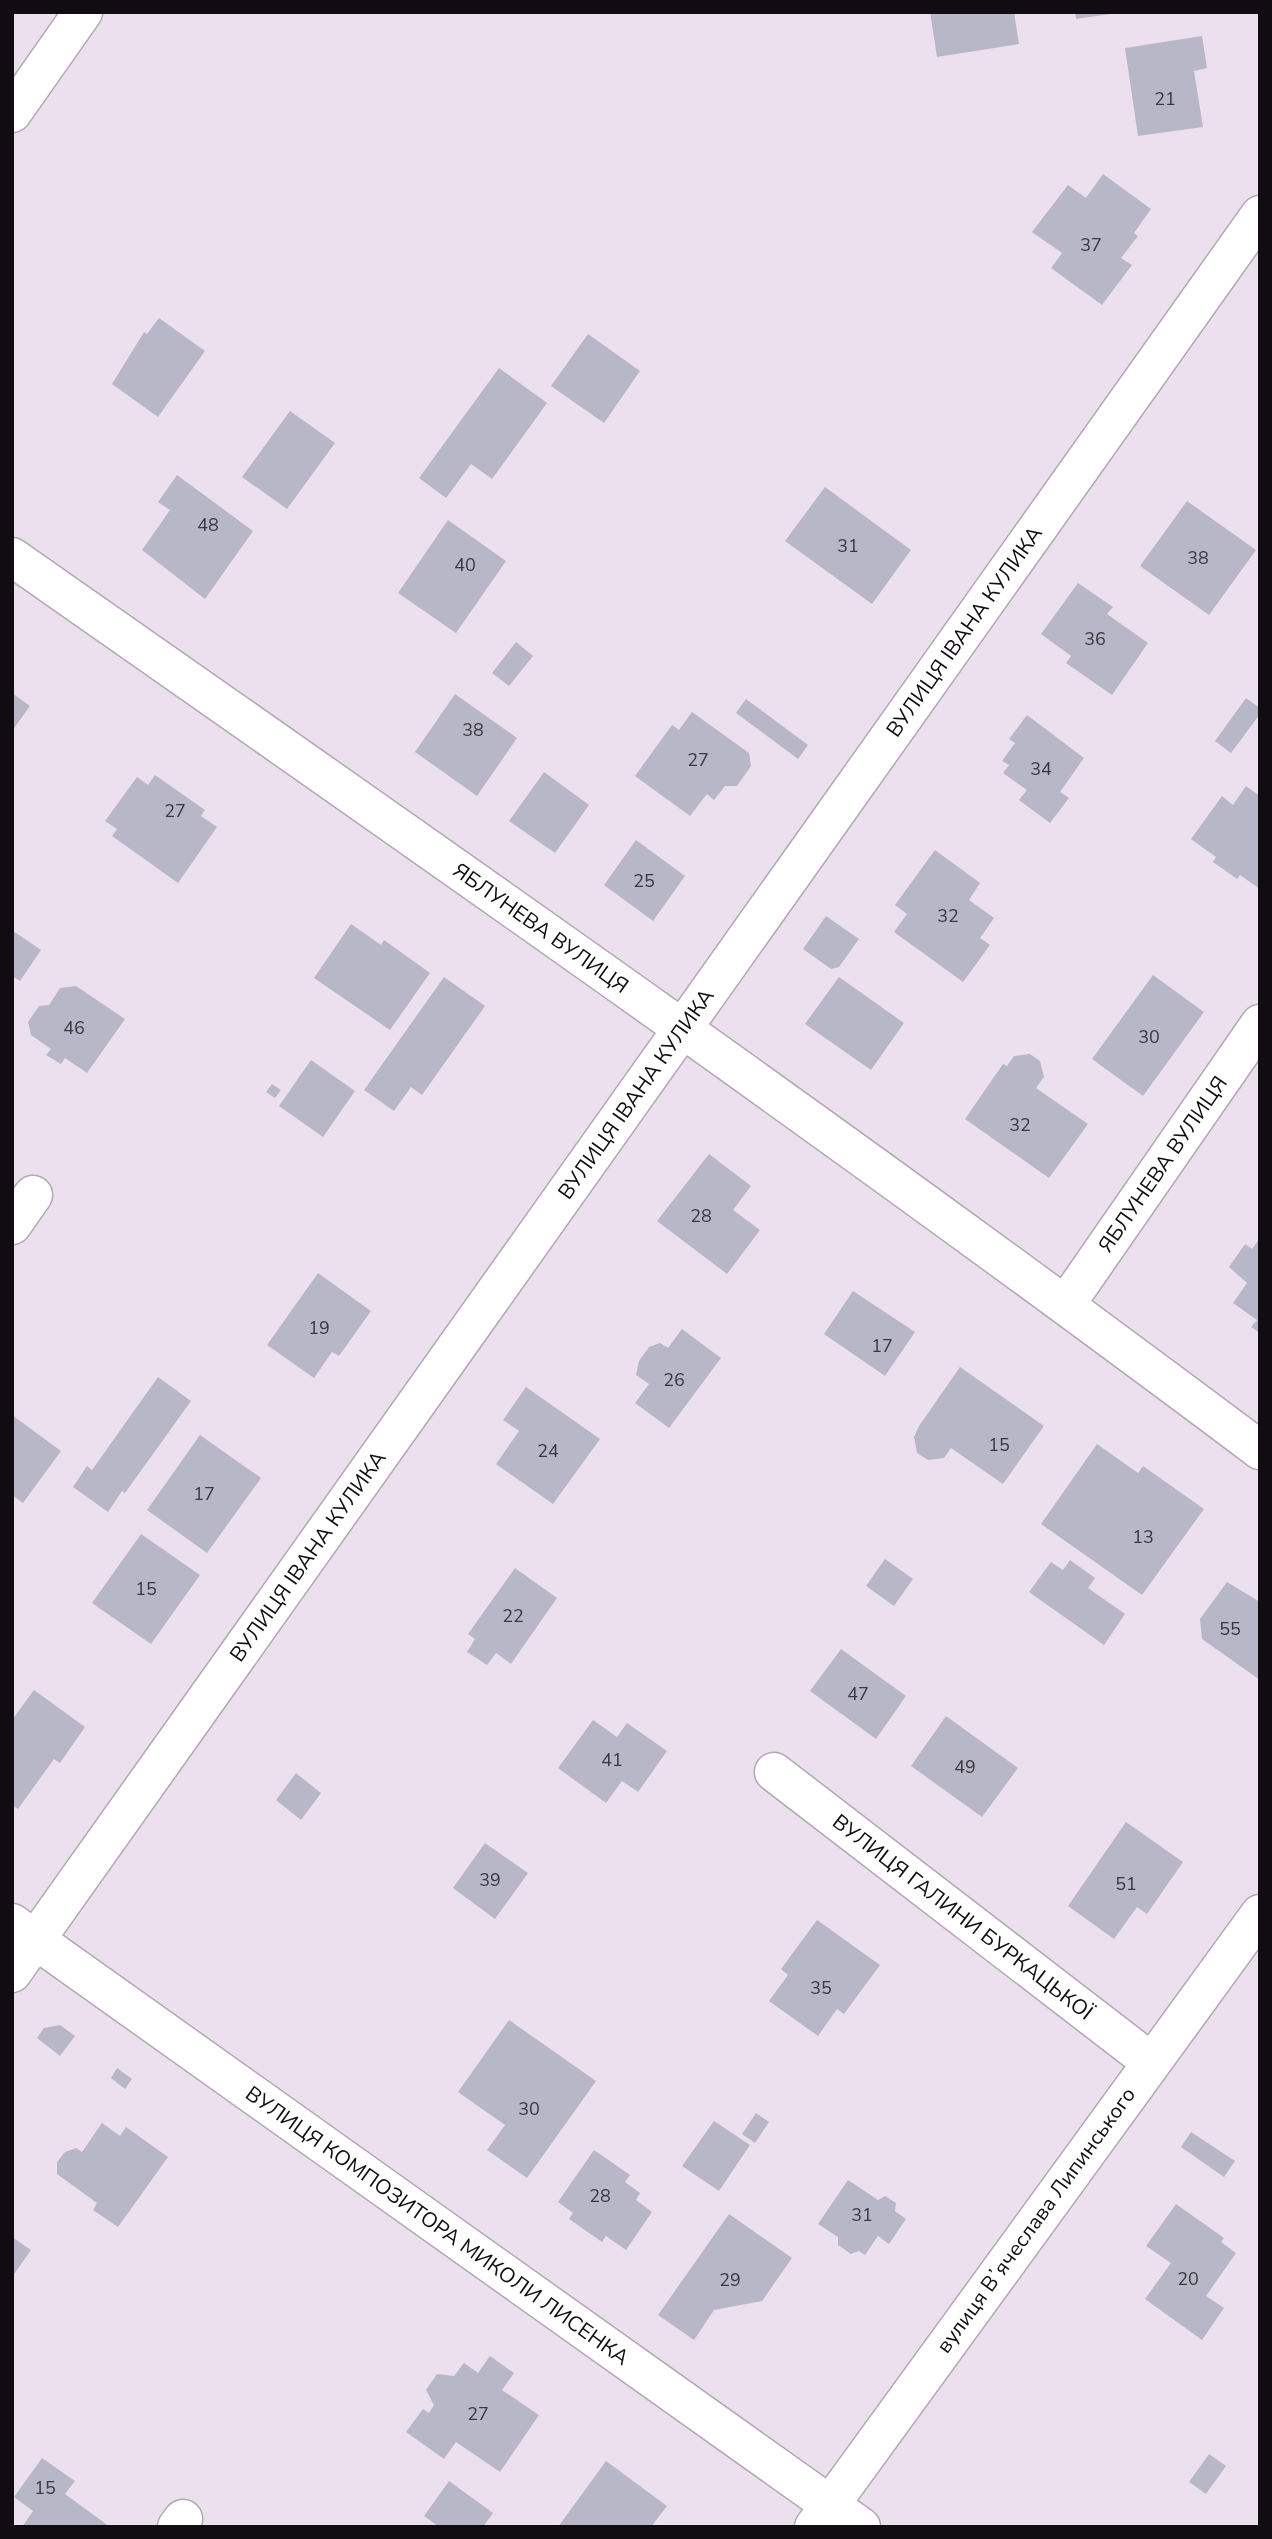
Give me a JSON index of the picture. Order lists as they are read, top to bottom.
{
  "streets": {
    "street": [
      "ВУЛИЦЯ ІВАНА КУЛИКА",
      "ЯБЛУНЕВА ВУЛИЦЯ",
      "ВУЛИЦЯ ГАЛИНИ БУРКАЦЬКОЇ",
      "вулиця Вʼячеслава Липинського",
      "ВУЛИЦЯ КОМПОЗИТОРА МИКОЛИ ЛИСЕНКА"
    ]
  },
  "crossings": [
    ["ВУЛИЦЯ ІВАНА КУЛИКА", "ЯБЛУНЕВА ВУЛИЦЯ"],
    ["ВУЛИЦЯ ІВАНА КУЛИКА", "ВУЛИЦЯ КОМПОЗИТОРА МИКОЛИ ЛИСЕНКА"],
    ["ВУЛИЦЯ ГАЛИНИ БУРКАЦЬКОЇ", "вулиця Вʼячеслава Липинського"],
    ["вулиця Вʼячеслава Липинського", "ВУЛИЦЯ КОМПОЗИТОРА МИКОЛИ ЛИСЕНКА"]
  ],
  "house_numbers": [
    "21",
    "37",
    "48",
    "31",
    "38",
    "40",
    "36",
    "38",
    "27",
    "34",
    "27",
    "25",
    "32",
    "46",
    "30",
    "32",
    "28",
    "19",
    "17",
    "26",
    "15",
    "24",
    "17",
    "13",
    "15",
    "22",
    "55",
    "47",
    "41",
    "49",
    "39",
    "51",
    "35",
    "30",
    "28",
    "31",
    "20",
    "29",
    "27",
    "15"
  ]
}
